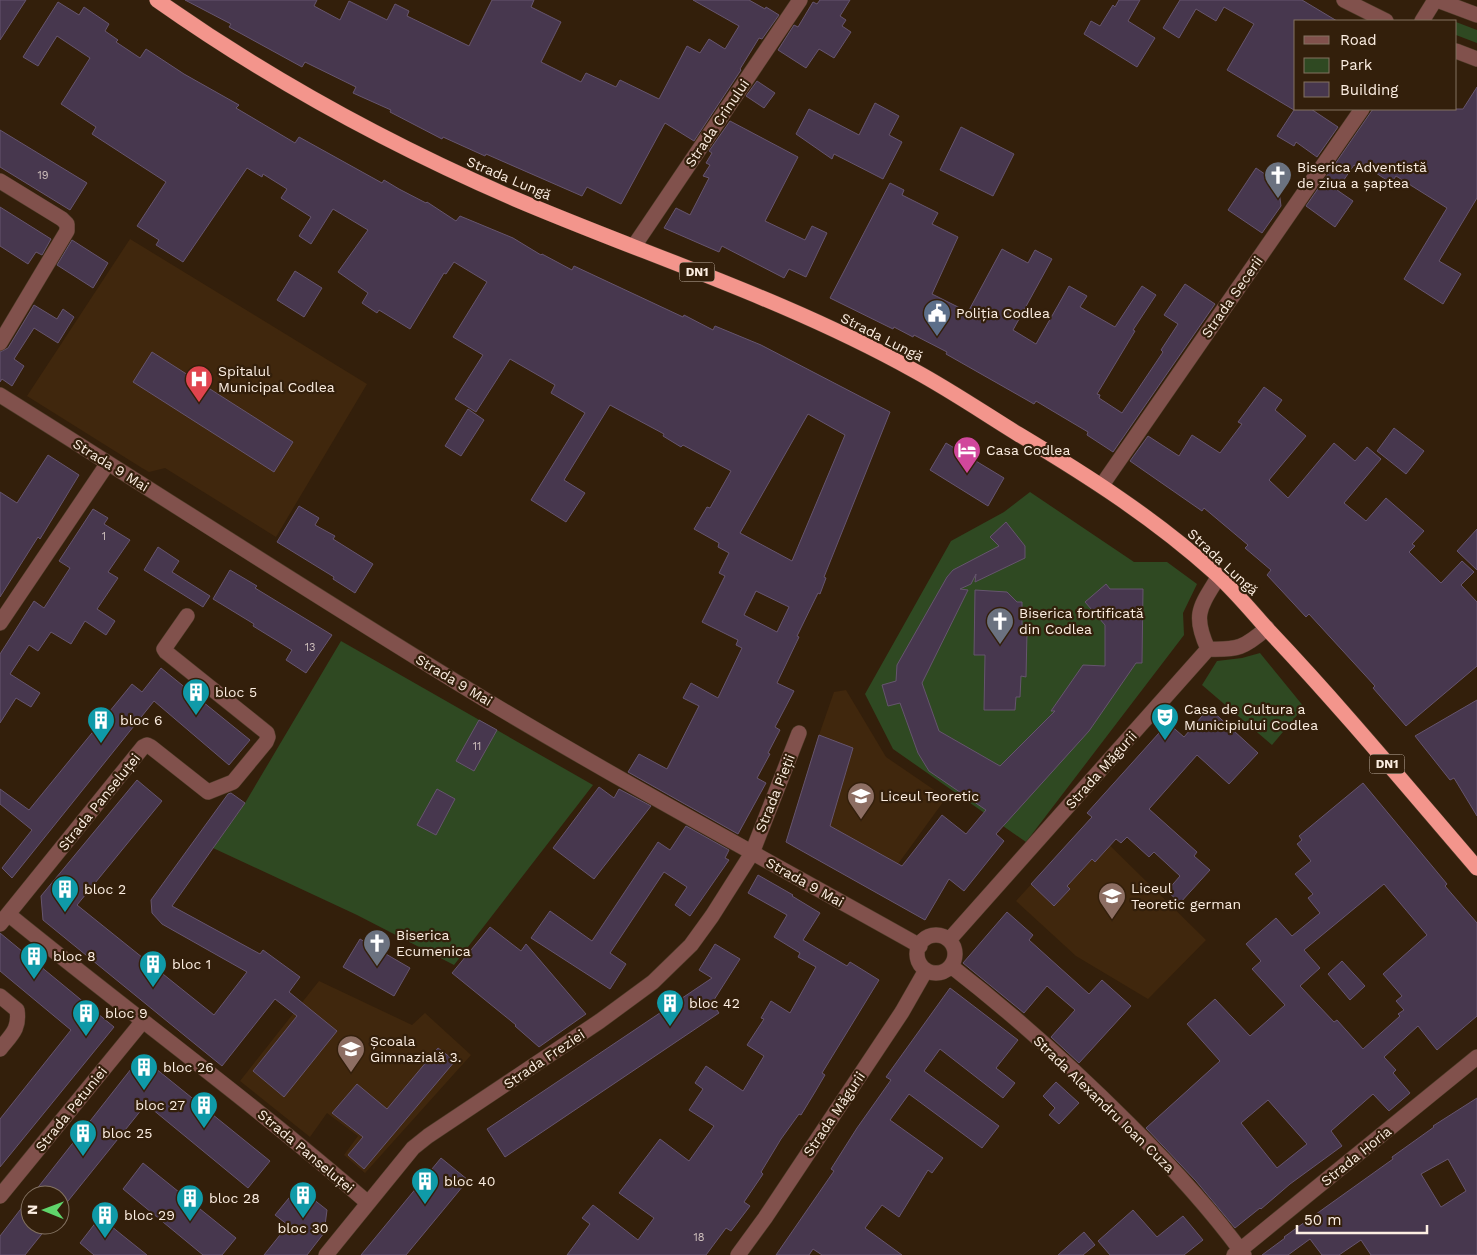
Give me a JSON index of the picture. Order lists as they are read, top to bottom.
{
  "streets": {
    "highway": ["Strada Lungă", "DN1"],
    "street": [
      "Strada Crinului",
      "Strada Secerii",
      "Strada 9 Mai",
      "Strada Măgurii",
      "Strada Pieții",
      "Strada Panseluței",
      "Strada Freziei",
      "Strada Alexandru Ioan Cuza",
      "Strada Petuniei",
      "Strada Horia"
    ]
  },
  "crossings": [
    ["Strada Crinului", "Strada Lungă"],
    ["Strada Lungă", "Strada Secerii"],
    ["Strada 9 Mai", "Strada Măgurii"],
    ["Strada 9 Mai", "Strada Pieții"],
    ["Strada 9 Mai", "Strada Freziei"],
    ["Strada 9 Mai", "Strada Alexandru Ioan Cuza"],
    ["Strada Măgurii", "Strada Alexandru Ioan Cuza"],
    ["Strada Pieții", "Strada Freziei"],
    ["Strada Panseluței", "Strada Freziei"],
    ["Strada Panseluței", "Strada Petuniei"],
    ["Strada Alexandru Ioan Cuza", "Strada Horia"]
  ],
  "places": {
    "church": ["Biserica Adventistă de ziua a șaptea", "Biserica fortificată din Codlea", "Biserica Ecumenica"],
    "public building": ["Poliția Codlea"],
    "hospital": ["Spitalul Municipal Codlea"],
    "hotel": ["Casa Codlea"],
    "building": [
      "bloc 5",
      "bloc 6",
      "bloc 2",
      "bloc 8",
      "bloc 1",
      "bloc 42",
      "bloc 9",
      "bloc 26",
      "bloc 27",
      "bloc 25",
      "bloc 40",
      "bloc 30",
      "bloc 28",
      "bloc 29"
    ],
    "theatre": ["Casa de Cultura a Municipiului Codlea"],
    "school or university": ["Liceul Teoretic", "Liceul Teoretic german", "Școala Gimnazială 3."]
  },
  "house_numbers": [
    "19",
    "1",
    "13",
    "11",
    "18"
  ],
  "legend": ["Road", "Park", "Building"],
  "scale_bar": "50 m",
  "north": "left"
}
